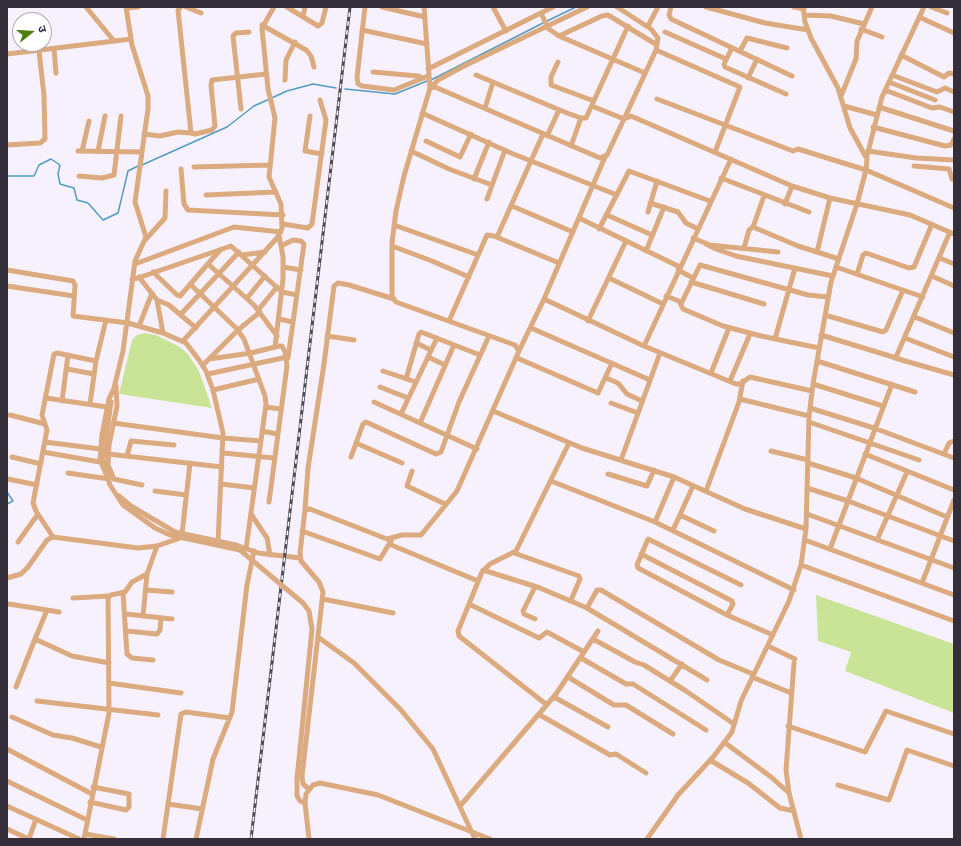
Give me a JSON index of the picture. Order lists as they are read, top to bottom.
{
  "north": "right"
}
